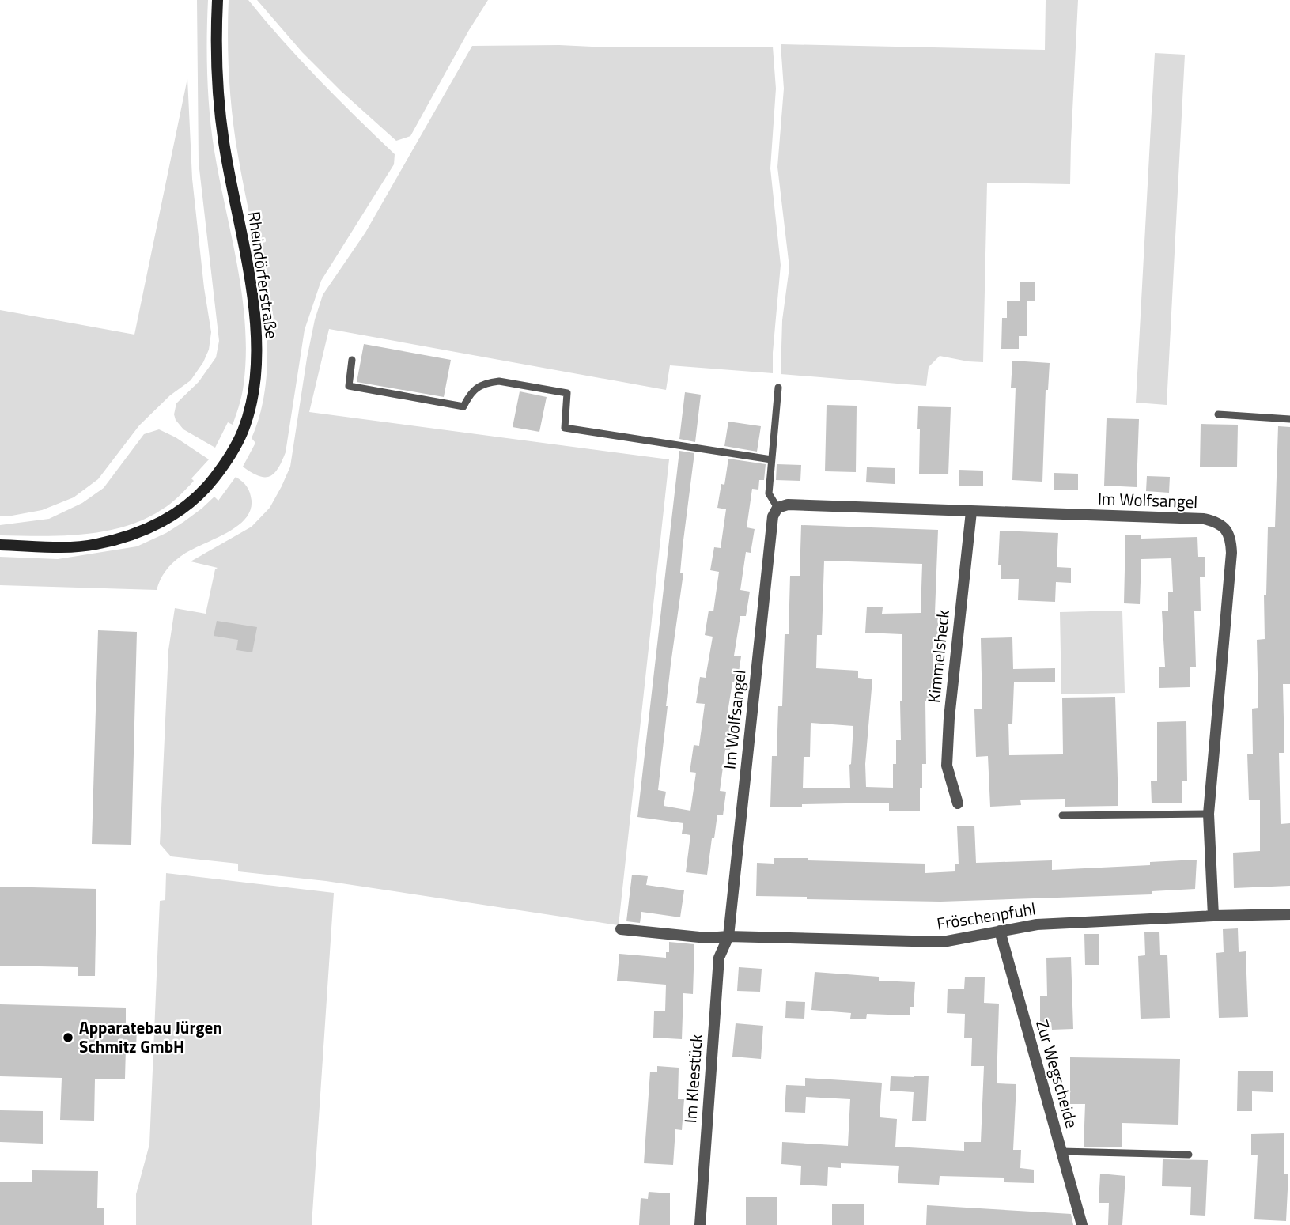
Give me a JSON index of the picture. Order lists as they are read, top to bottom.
{
  "streets": {
    "main road": ["Rheindörferstraße"],
    "street": [
      "Im Wolfsangel",
      "Kimmelsheck",
      "Fröschenpfuhl",
      "Zur Wegscheide",
      "Im Kleestück"
    ]
  },
  "crossings": [
    ["Im Wolfsangel", "Kimmelsheck"],
    ["Im Wolfsangel", "Fröschenpfuhl"],
    ["Im Wolfsangel", "Im Kleestück"],
    ["Fröschenpfuhl", "Zur Wegscheide"],
    ["Fröschenpfuhl", "Im Kleestück"]
  ],
  "places": ["Apparatebau Jürgen Schmitz GmbH"]
}
